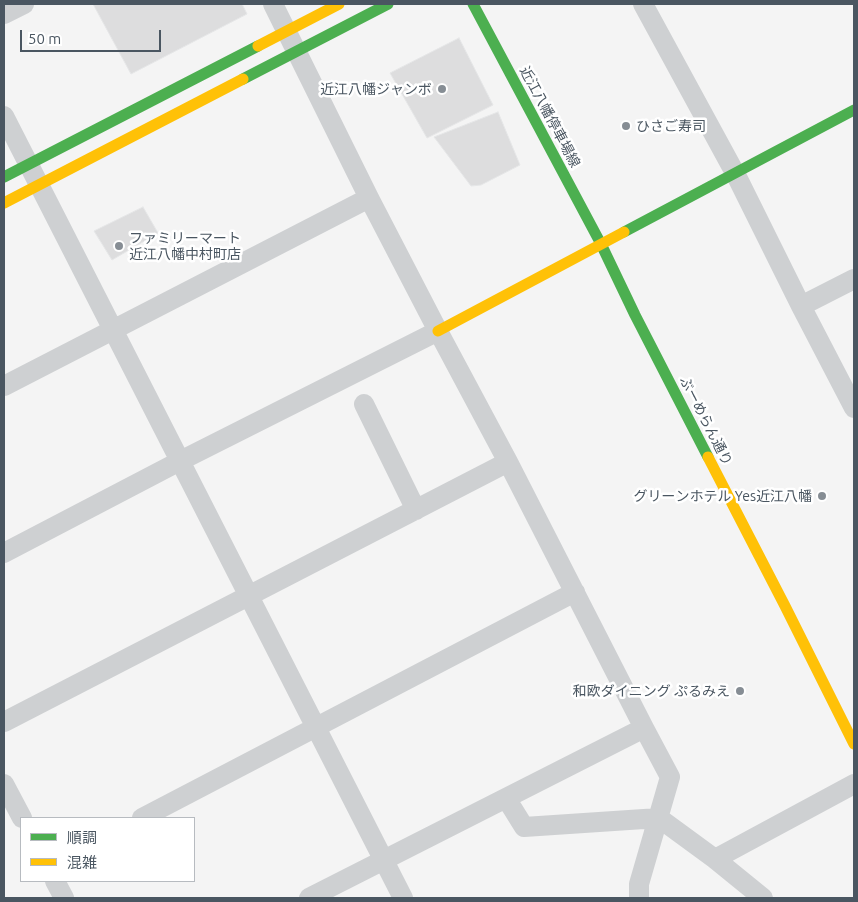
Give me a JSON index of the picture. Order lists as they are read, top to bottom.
{
  "streets": {
    "street": ["近江八幡停車場線", "ぶーめらん通り"]
  },
  "crossings": [
    ["近江八幡停車場線", "ぶーめらん通り"]
  ],
  "places": [
    "近江八幡ジャンボ",
    "ひさご寿司",
    "ファミリーマート 近江八幡中村町店",
    "グリーンホテル Yes近江八幡",
    "和欧ダイニング ぷるみえ"
  ],
  "legend": ["順調", "混雑"],
  "scale_bar": "50 m"
}
